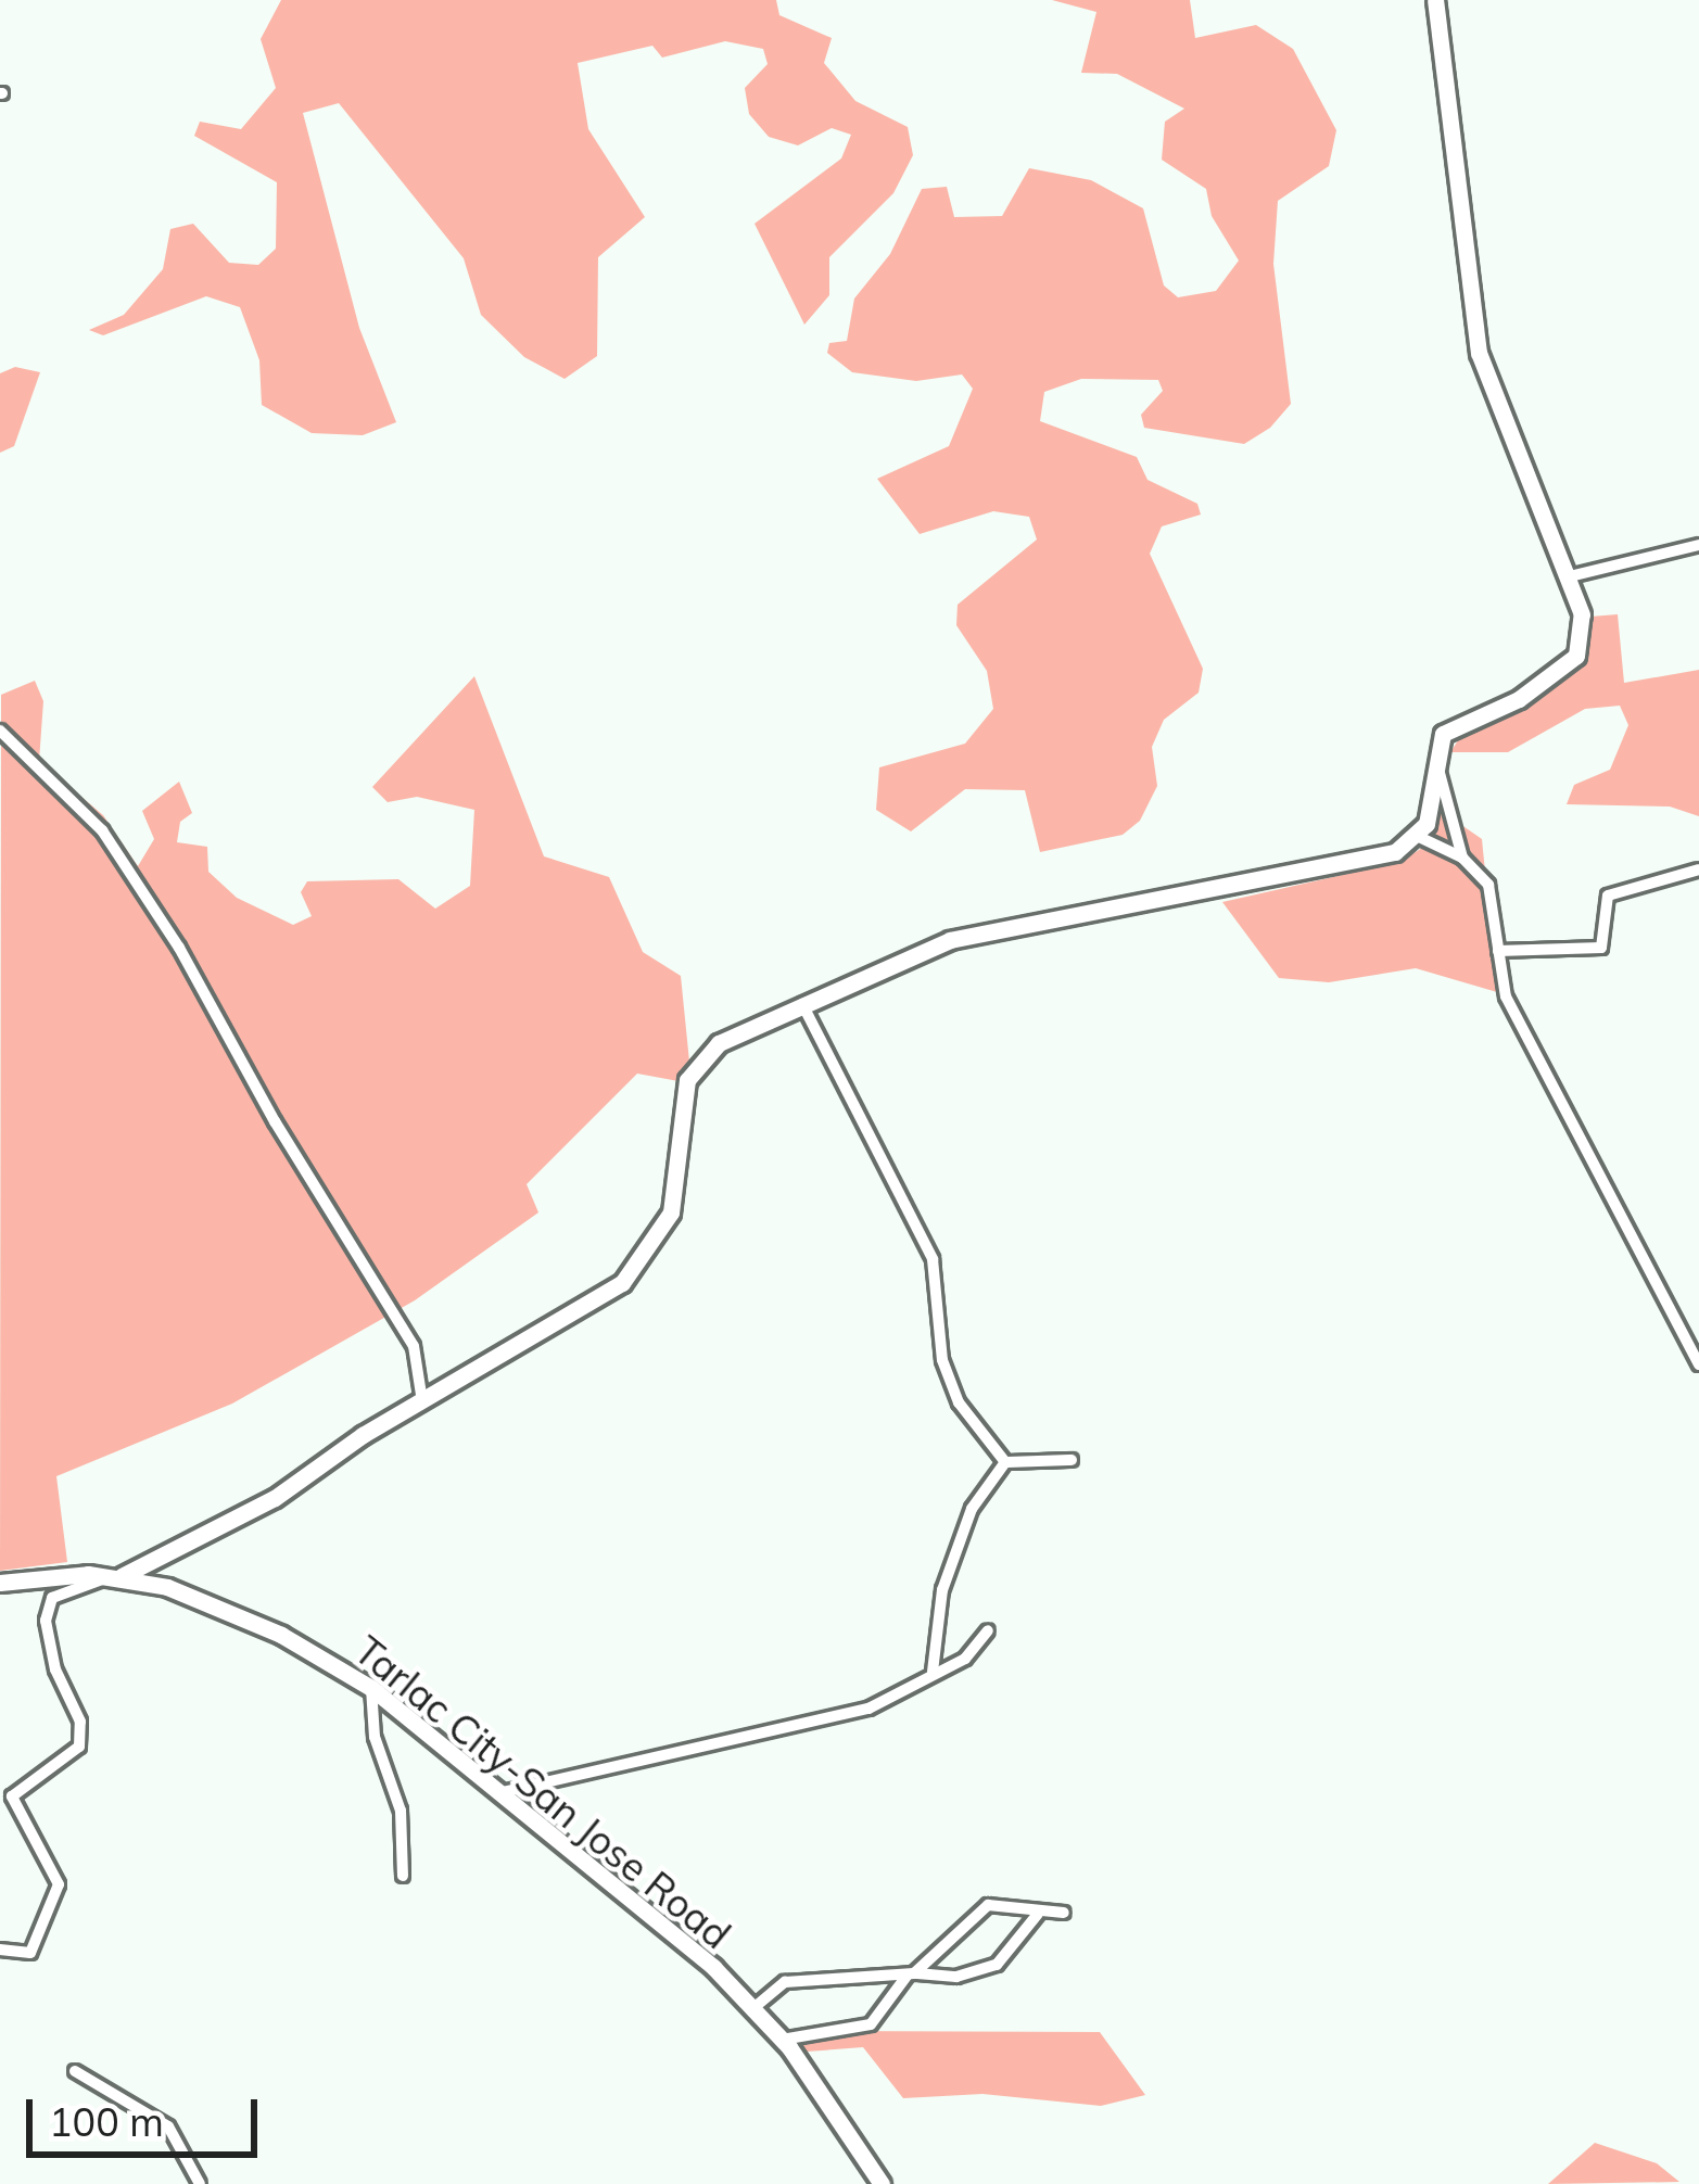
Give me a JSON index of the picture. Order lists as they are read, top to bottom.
{
  "streets": {
    "street": ["Tarlac City-San Jose Road"]
  },
  "scale_bar": "100 m"
}
